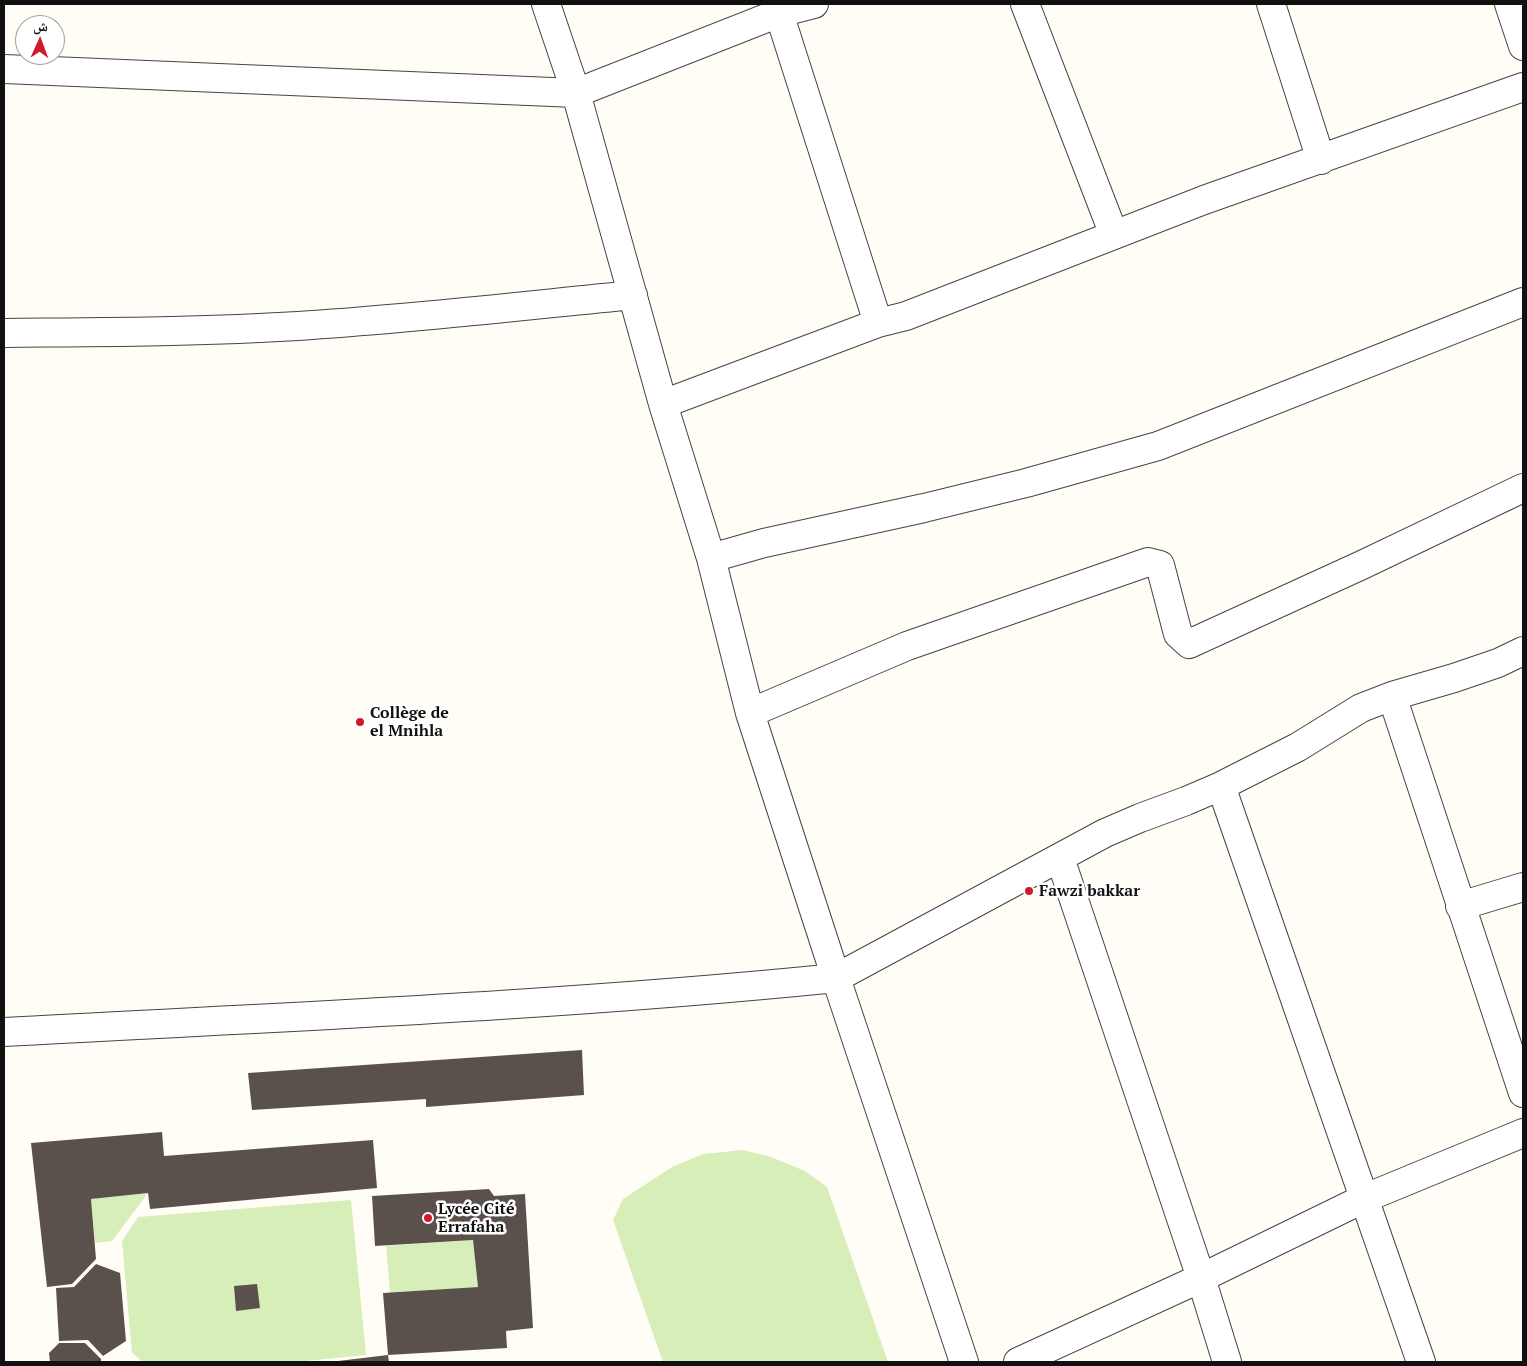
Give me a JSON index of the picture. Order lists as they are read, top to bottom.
{
  "places": ["Collège de el Mnihla", "Fawzi bakkar", "Lycée Cité Errafaha"],
  "north": "top"
}
